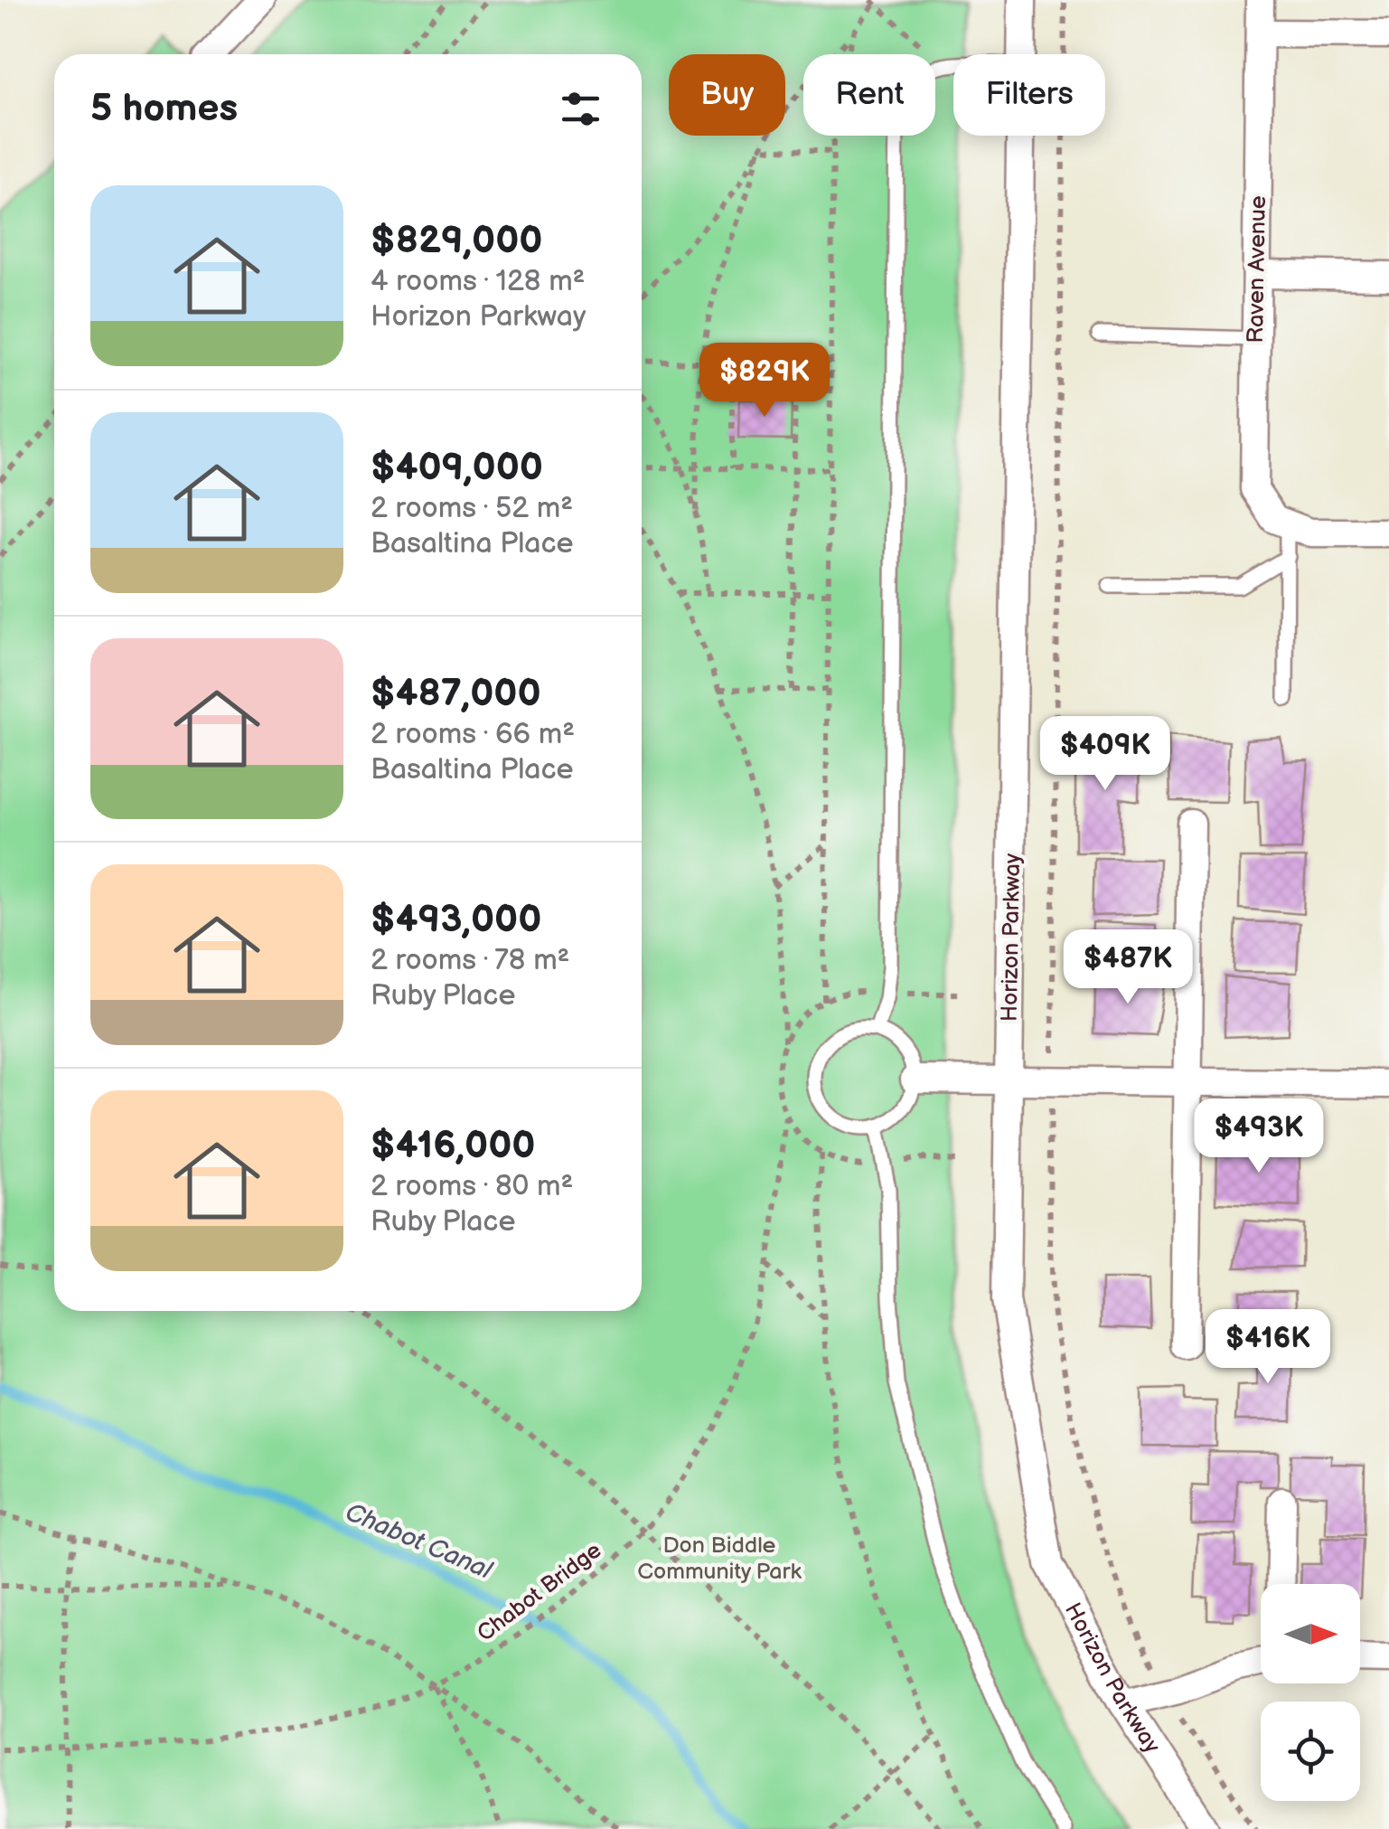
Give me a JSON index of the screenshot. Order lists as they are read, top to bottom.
{
  "streets": {
    "street": ["Raven Avenue", "Horizon Parkway"],
    "path": ["Chabot Bridge"]
  },
  "water": ["Chabot Canal"],
  "parks": ["Don Biddle Community Park"],
  "north": "right",
  "page": {
    "chip": ["Buy", "Rent", "Filters"],
    "heading": "5 homes",
    "list": [
      {
        "name": "$829,000",
        "note": "4 rooms · 128 m² · Horizon Parkway"
      },
      {
        "name": "$409,000",
        "note": "2 rooms · 52 m² · Basaltina Place"
      },
      {
        "name": "$487,000",
        "note": "2 rooms · 66 m² · Basaltina Place"
      },
      {
        "name": "$493,000",
        "note": "2 rooms · 78 m² · Ruby Place"
      },
      {
        "name": "$416,000",
        "note": "2 rooms · 80 m² · Ruby Place"
      }
    ],
    "price": [
      "$829K",
      "$409K",
      "$487K",
      "$493K",
      "$416K"
    ]
  }
}
